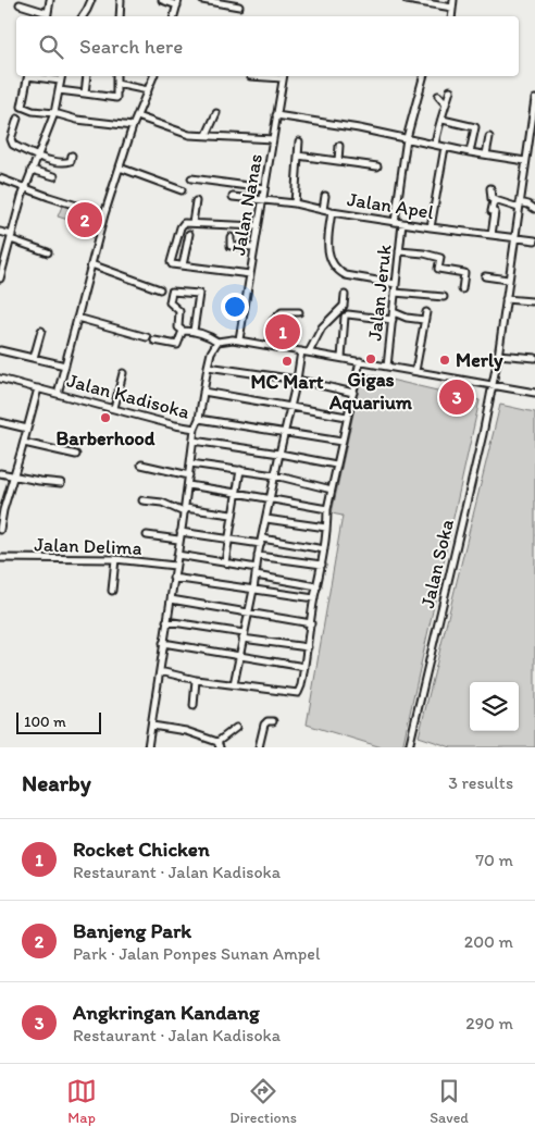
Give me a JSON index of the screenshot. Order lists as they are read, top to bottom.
{
  "streets": {
    "street": [
      "Jalan Nanas",
      "Jalan Apel",
      "Jalan Jeruk",
      "Jalan Kadisoka",
      "Jalan Delima",
      "Jalan Soka"
    ]
  },
  "crossings": [
    ["Jalan Nanas", "Jalan Apel"],
    ["Jalan Apel", "Jalan Jeruk"],
    ["Jalan Apel", "Jalan Soka"]
  ],
  "places": [
    "Gigas Aquarium",
    "Merly",
    "MC Mart",
    "Barberhood"
  ],
  "scale_bar": "100 m",
  "page": {
    "search": "Search here",
    "pins": ["2", "1", "3"],
    "scale": "100 m",
    "heading": ["Nearby", "3 results"],
    "list": [
      {
        "mark": "1",
        "name": "Rocket Chicken",
        "note": "Restaurant · Jalan Kadisoka",
        "value": "70 m"
      },
      {
        "mark": "2",
        "name": "Banjeng Park",
        "note": "Park · Jalan Ponpes Sunan Ampel",
        "value": "200 m"
      },
      {
        "mark": "3",
        "name": "Angkringan Kandang",
        "note": "Restaurant · Jalan Kadisoka",
        "value": "290 m"
      }
    ],
    "nav": ["Map", "Directions", "Saved"]
  }
}
